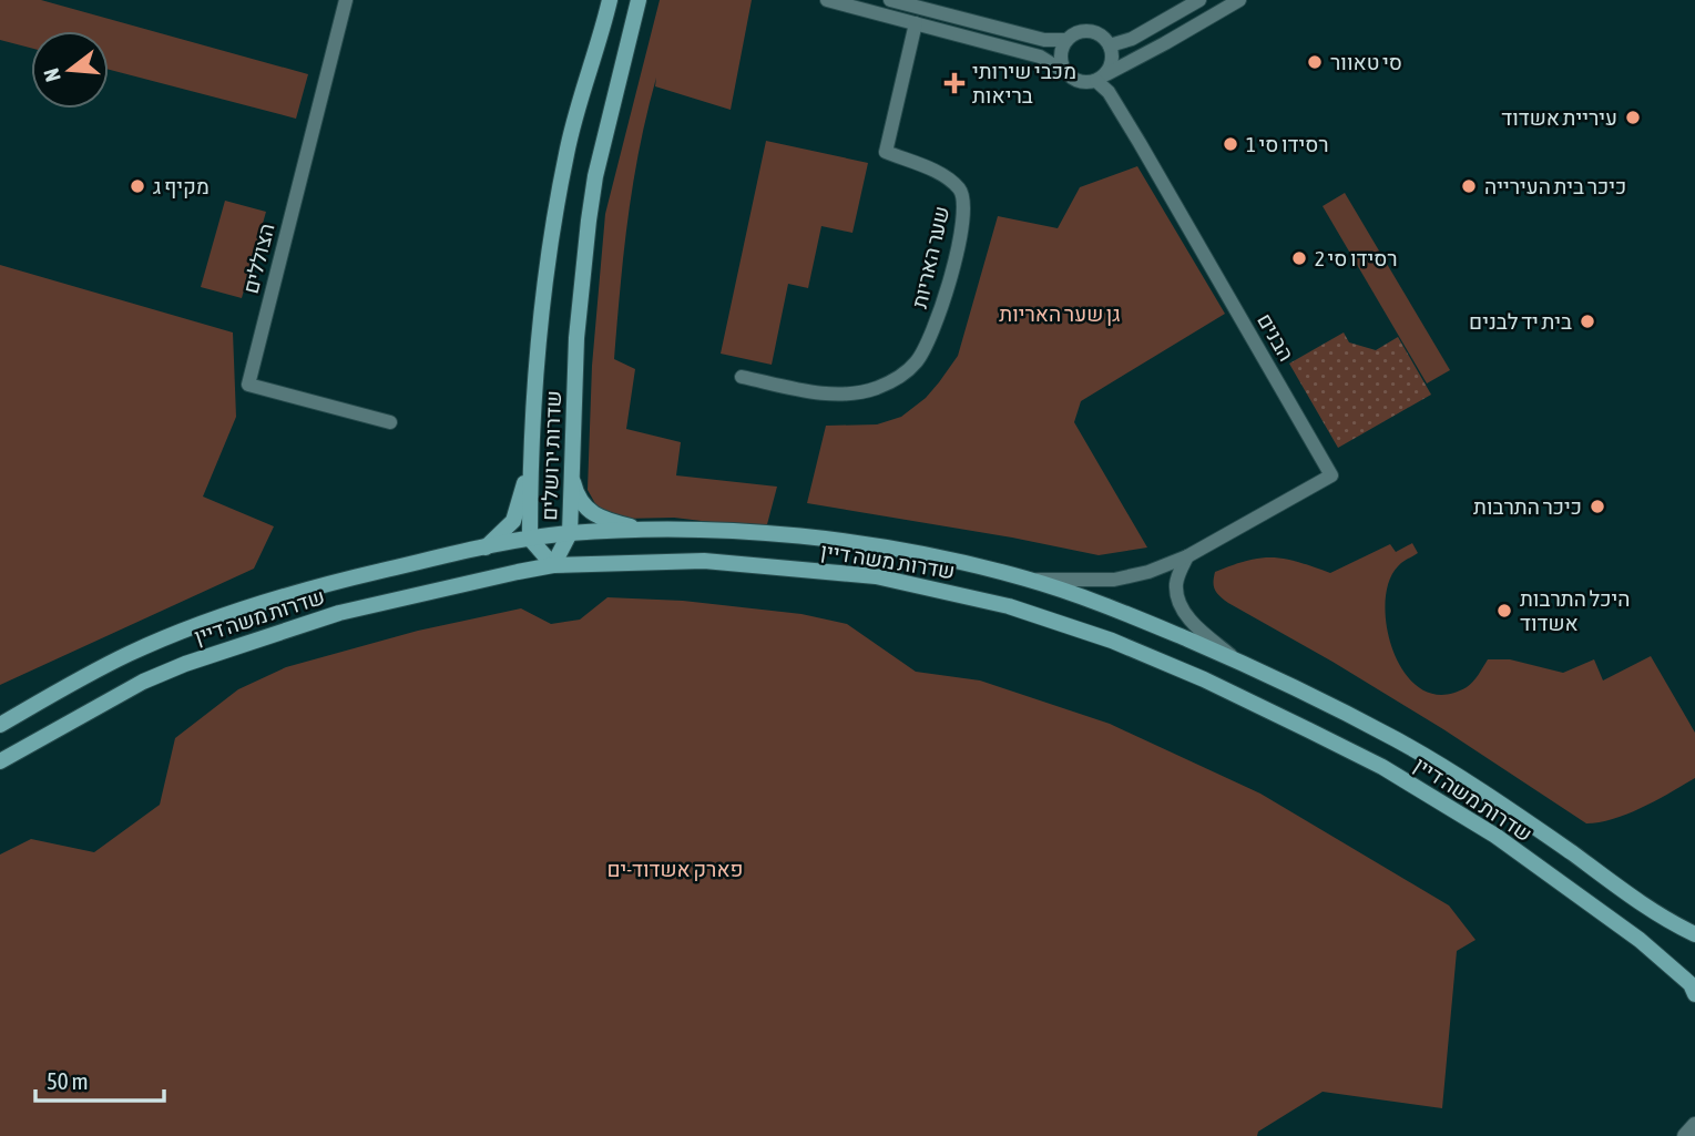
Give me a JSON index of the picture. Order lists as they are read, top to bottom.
{
  "streets": {
    "main road": ["שדרות ירושלים", "שדרות משה דיין"],
    "street": ["שער האריות", "הצוללים", "הבנים"]
  },
  "crossings": [
    ["הבנים", "שדרות משה דיין"],
    ["שדרות ירושלים", "שדרות משה דיין"]
  ],
  "parks": ["גן שער האריות", "פארק אשדוד-ים"],
  "places": {
    "other": [
      "סי טאוור",
      "עיריית אשדוד",
      "רסידו סי 1",
      "מקיף ג",
      "כיכר בית העירייה",
      "רסידו סי 2",
      "בית יד לבנים",
      "כיכר התרבות",
      "היכל התרבות אשדוד"
    ],
    "health": ["מכבי שירותי בריאות"]
  },
  "scale_bar": "50 m",
  "north": "left"
}
